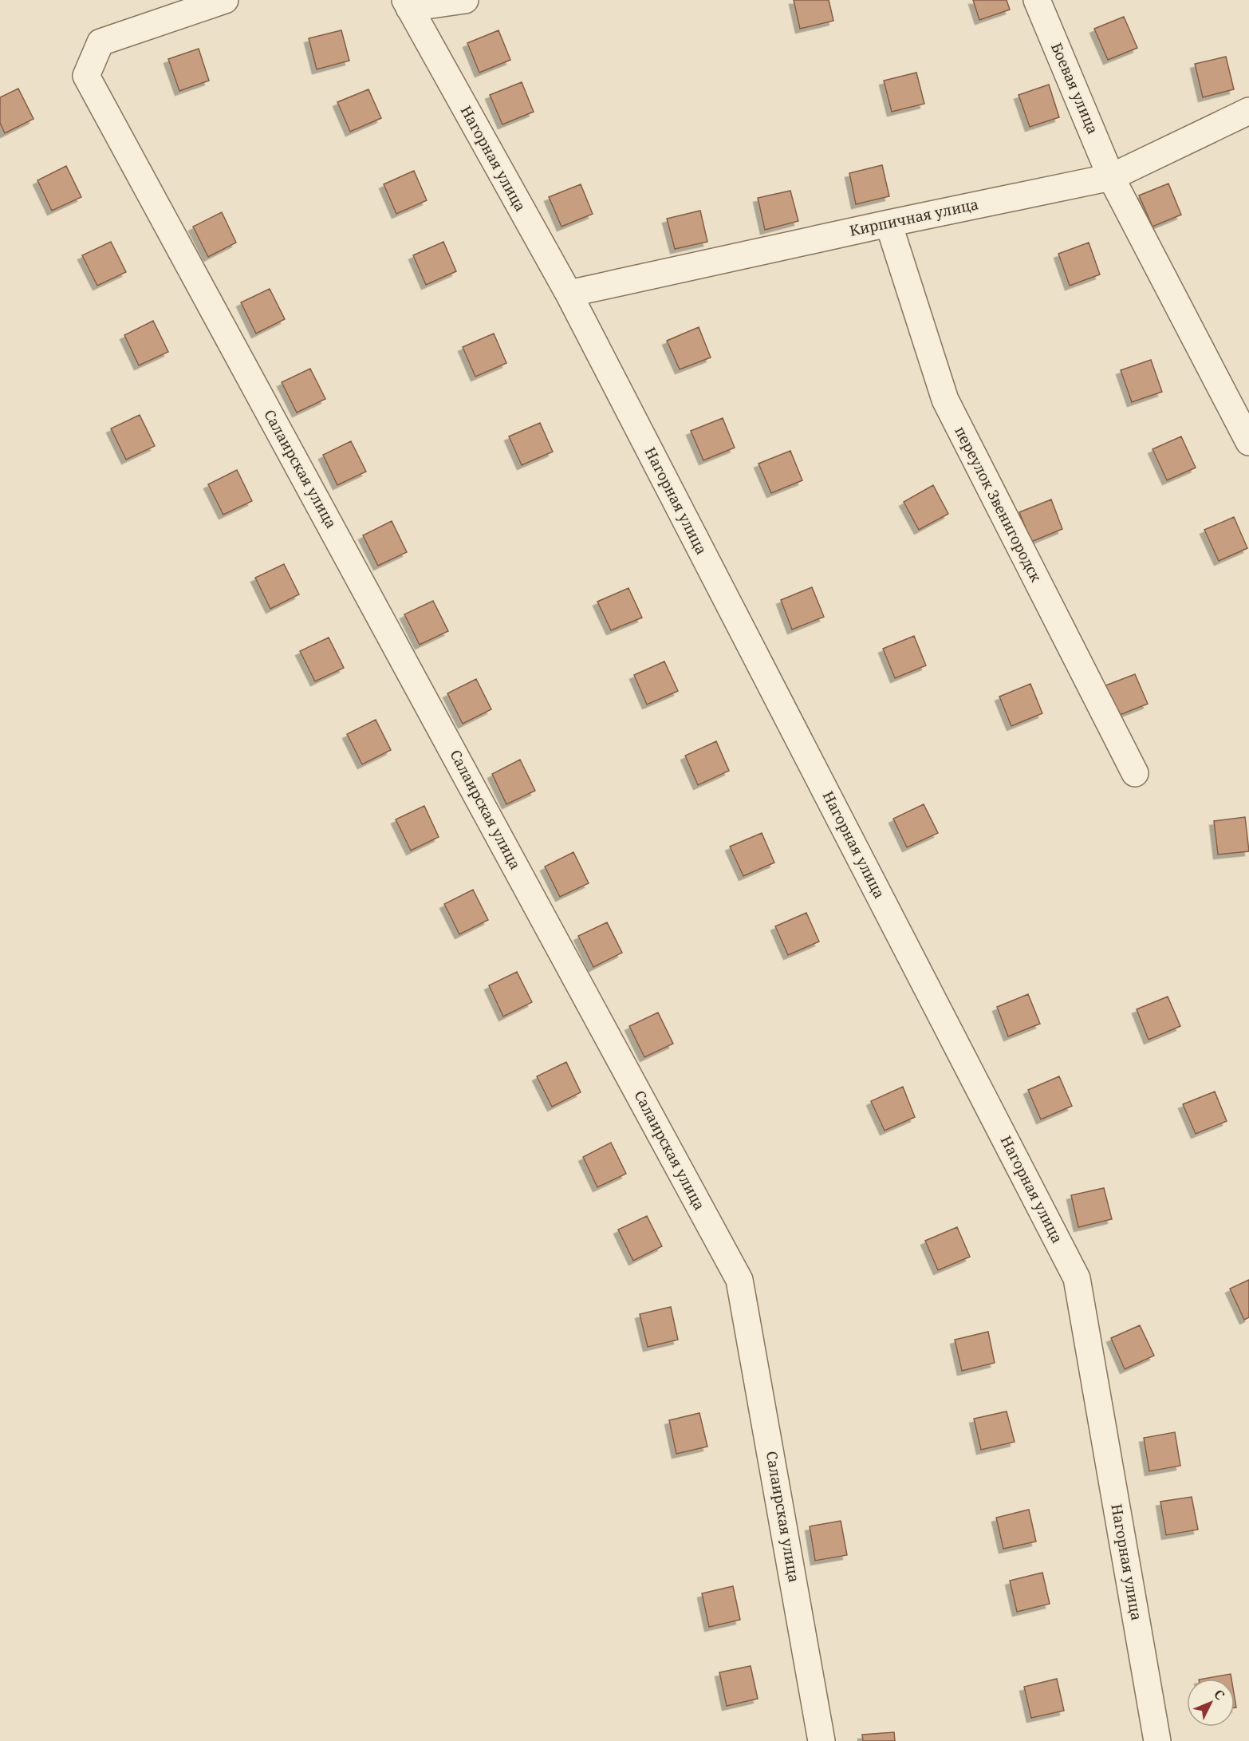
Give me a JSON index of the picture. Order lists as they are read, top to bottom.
{
  "streets": {
    "street": [
      "Боевая улица",
      "Нагорная улица",
      "Кирпичная улица",
      "Салаирская улица",
      "переулок Звенигородск"
    ]
  },
  "crossings": [
    ["Боевая улица", "Кирпичная улица"],
    ["Нагорная улица", "Кирпичная улица"],
    ["Кирпичная улица", "переулок Звенигородск"]
  ],
  "north": "top right"
}
